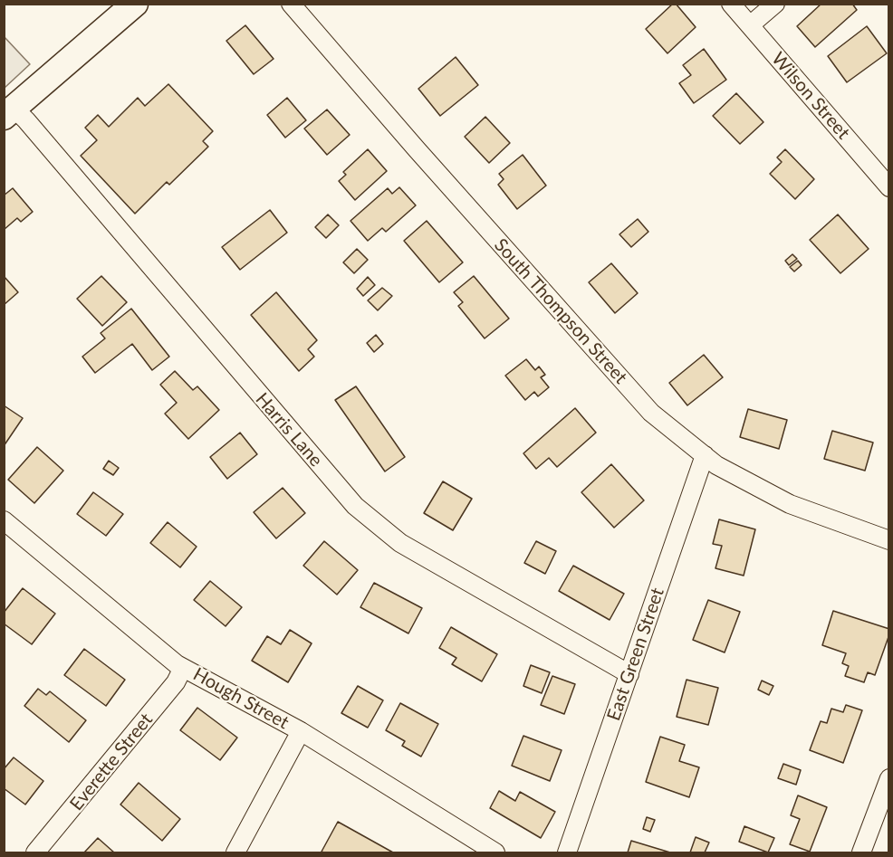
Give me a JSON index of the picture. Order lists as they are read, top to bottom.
{
  "streets": {
    "street": [
      "Wilson Street",
      "South Thompson Street",
      "Harris Lane",
      "East Green Street",
      "Hough Street",
      "Everette Street"
    ]
  },
  "crossings": [
    ["South Thompson Street", "East Green Street"],
    ["Harris Lane", "East Green Street"],
    ["Hough Street", "Everette Street"]
  ]
}
